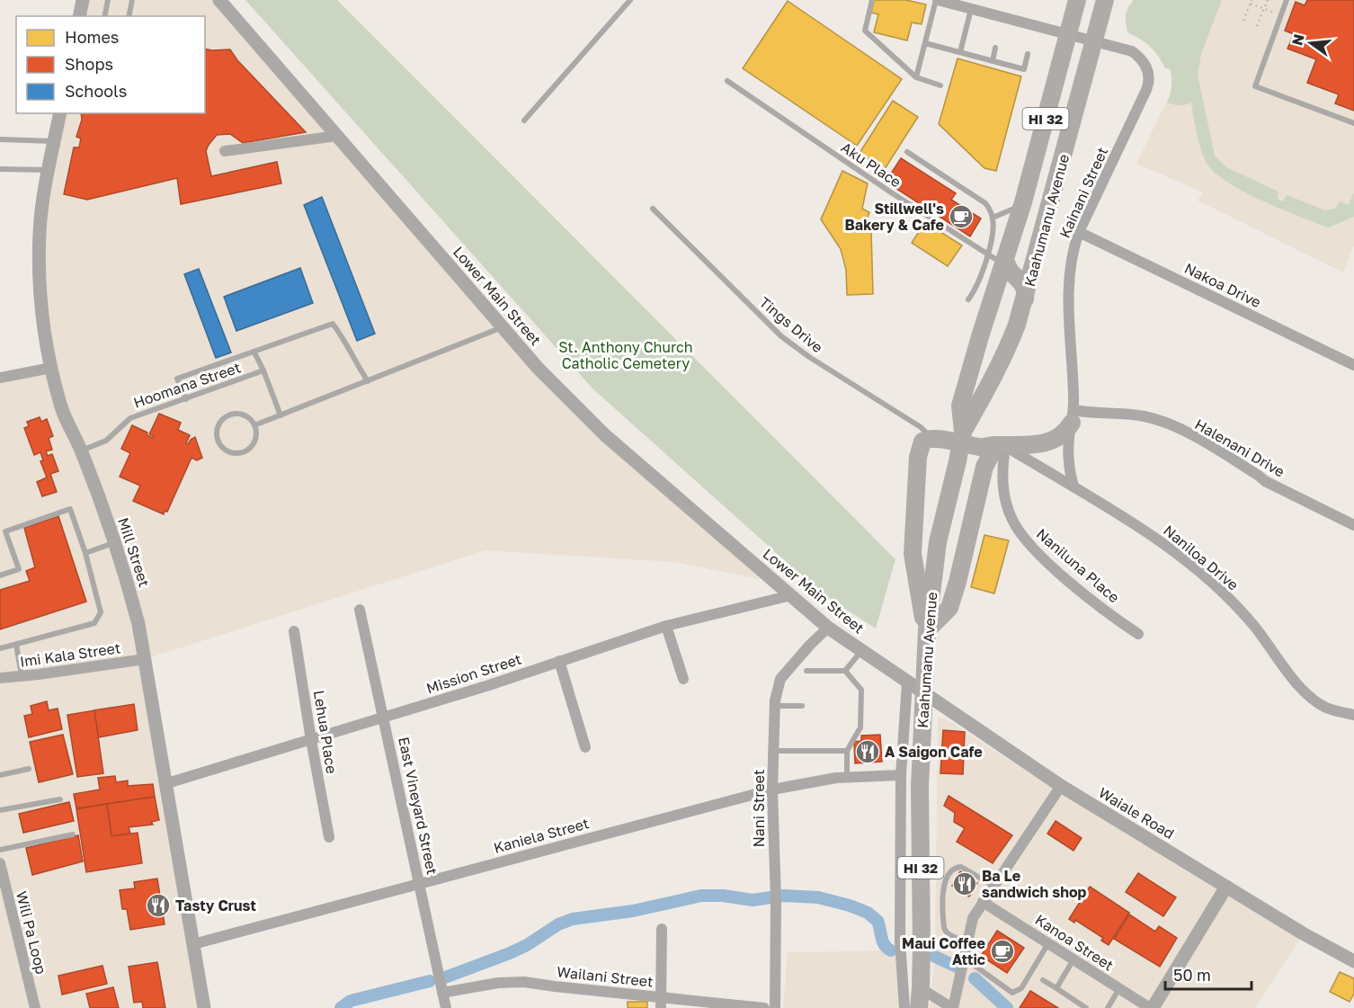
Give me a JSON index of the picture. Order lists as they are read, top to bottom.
{
  "streets": {
    "main road": ["HI 32", "Kaahumanu Avenue"],
    "street": [
      "Kainani Street",
      "Nakoa Drive",
      "Lower Main Street",
      "Halenani Drive",
      "Mill Street",
      "Naniloa Drive",
      "Naniluna Place",
      "Imi Kala Street",
      "Mission Street",
      "Lehua Place",
      "East Vineyard Street",
      "Nani Street",
      "Waiale Road",
      "Kaniela Street",
      "Wili Pa Loop",
      "Kanoa Street",
      "Wailani Street"
    ],
    "lane": ["Aku Place", "Tings Drive", "Hoomana Street"]
  },
  "crossings": [
    ["Aku Place", "Kaahumanu Avenue"],
    ["Kainani Street", "Kaahumanu Avenue"],
    ["Kainani Street", "Nakoa Drive"],
    ["Kainani Street", "Halenani Drive"],
    ["Kainani Street", "Naniloa Drive"],
    ["Lower Main Street", "Mission Street"],
    ["Lower Main Street", "Nani Street"],
    ["Lower Main Street", "Waiale Road"],
    ["Hoomana Street", "Mill Street"],
    ["Mill Street", "Imi Kala Street"],
    ["Mill Street", "Mission Street"],
    ["Mill Street", "Kaniela Street"],
    ["Naniloa Drive", "Naniluna Place"],
    ["Mission Street", "Lehua Place"],
    ["Mission Street", "East Vineyard Street"],
    ["East Vineyard Street", "Kaniela Street"],
    ["East Vineyard Street", "Wailani Street"],
    ["Nani Street", "Kaniela Street"]
  ],
  "parks": ["St. Anthony Church Catholic Cemetery"],
  "places": {
    "cafe": ["Stillwell's Bakery & Cafe", "Maui Coffee Attic"],
    "restaurant": ["A Saigon Cafe", "Ba Le sandwich shop", "Tasty Crust"]
  },
  "legend": ["Homes", "Shops", "Schools"],
  "scale_bar": "50 m",
  "north": "left"
}
